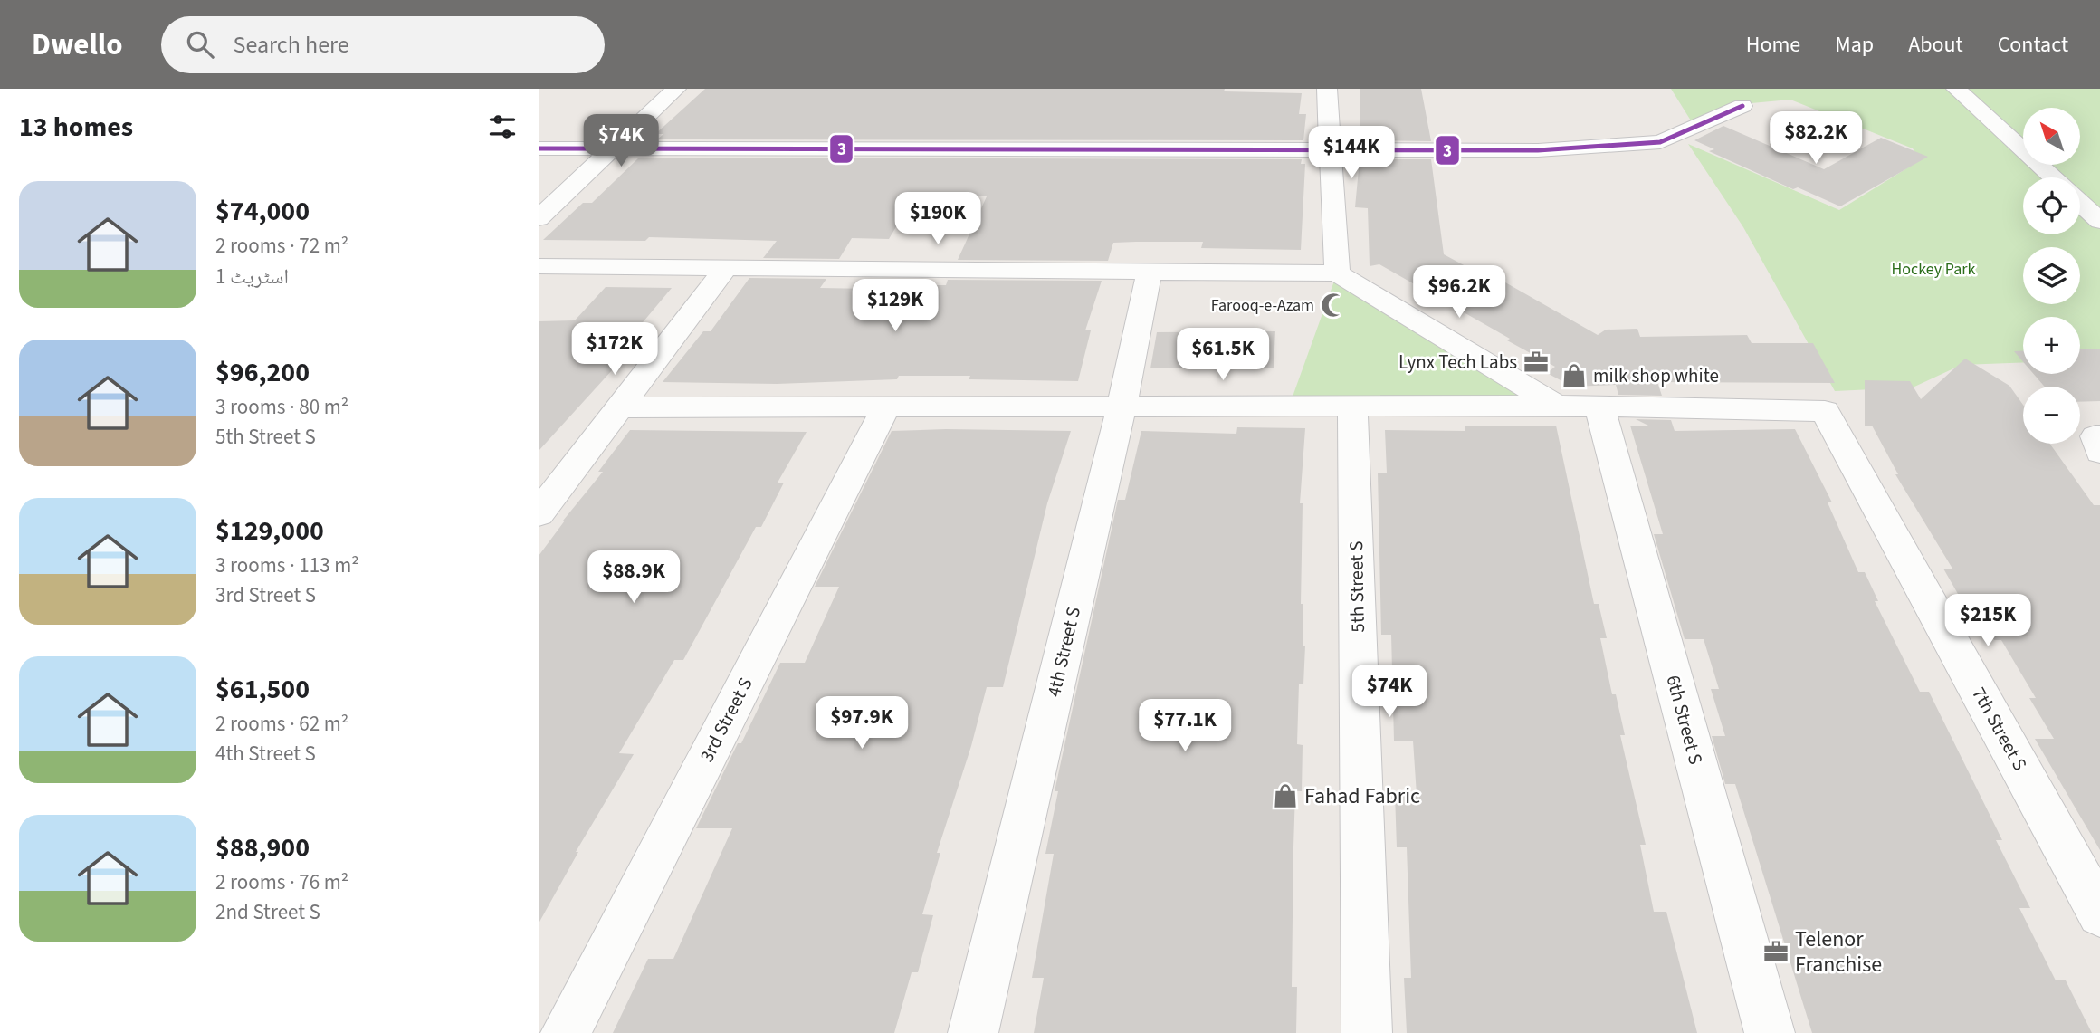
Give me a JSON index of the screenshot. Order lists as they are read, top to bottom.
{
  "streets": {
    "street": [
      "5th Street S",
      "4th Street S",
      "3rd Street S",
      "6th Street S",
      "7th Street S"
    ]
  },
  "crossings": [
    ["6th Street S", "7th Street S"]
  ],
  "parks": ["Hockey Park"],
  "places": {
    "mosque": ["Farooq-e-Azam"],
    "office": ["Lynx Tech Labs", "Telenor Franchise"],
    "shop": ["milk shop white", "Fahad Fabric"]
  },
  "lines": ["transit line 3"],
  "north": "top left",
  "page": {
    "header": "Dwello",
    "search": "Search here",
    "nav": [
      "Home",
      "Map",
      "About",
      "Contact"
    ],
    "heading": "13 homes",
    "map_buttons": ["+", "−"],
    "price": [
      "$82.2K",
      "$74K",
      "$144K",
      "$190K",
      "$96.2K",
      "$129K",
      "$172K",
      "$61.5K",
      "$88.9K",
      "$215K",
      "$74K",
      "$97.9K",
      "$77.1K"
    ],
    "list": [
      {
        "name": "$74,000",
        "note": "2 rooms · 72 m² · اسٹریٹ 1"
      },
      {
        "name": "$96,200",
        "note": "3 rooms · 80 m² · 5th Street S"
      },
      {
        "name": "$129,000",
        "note": "3 rooms · 113 m² · 3rd Street S"
      },
      {
        "name": "$61,500",
        "note": "2 rooms · 62 m² · 4th Street S"
      },
      {
        "name": "$88,900",
        "note": "2 rooms · 76 m² · 2nd Street S"
      }
    ]
  }
}
